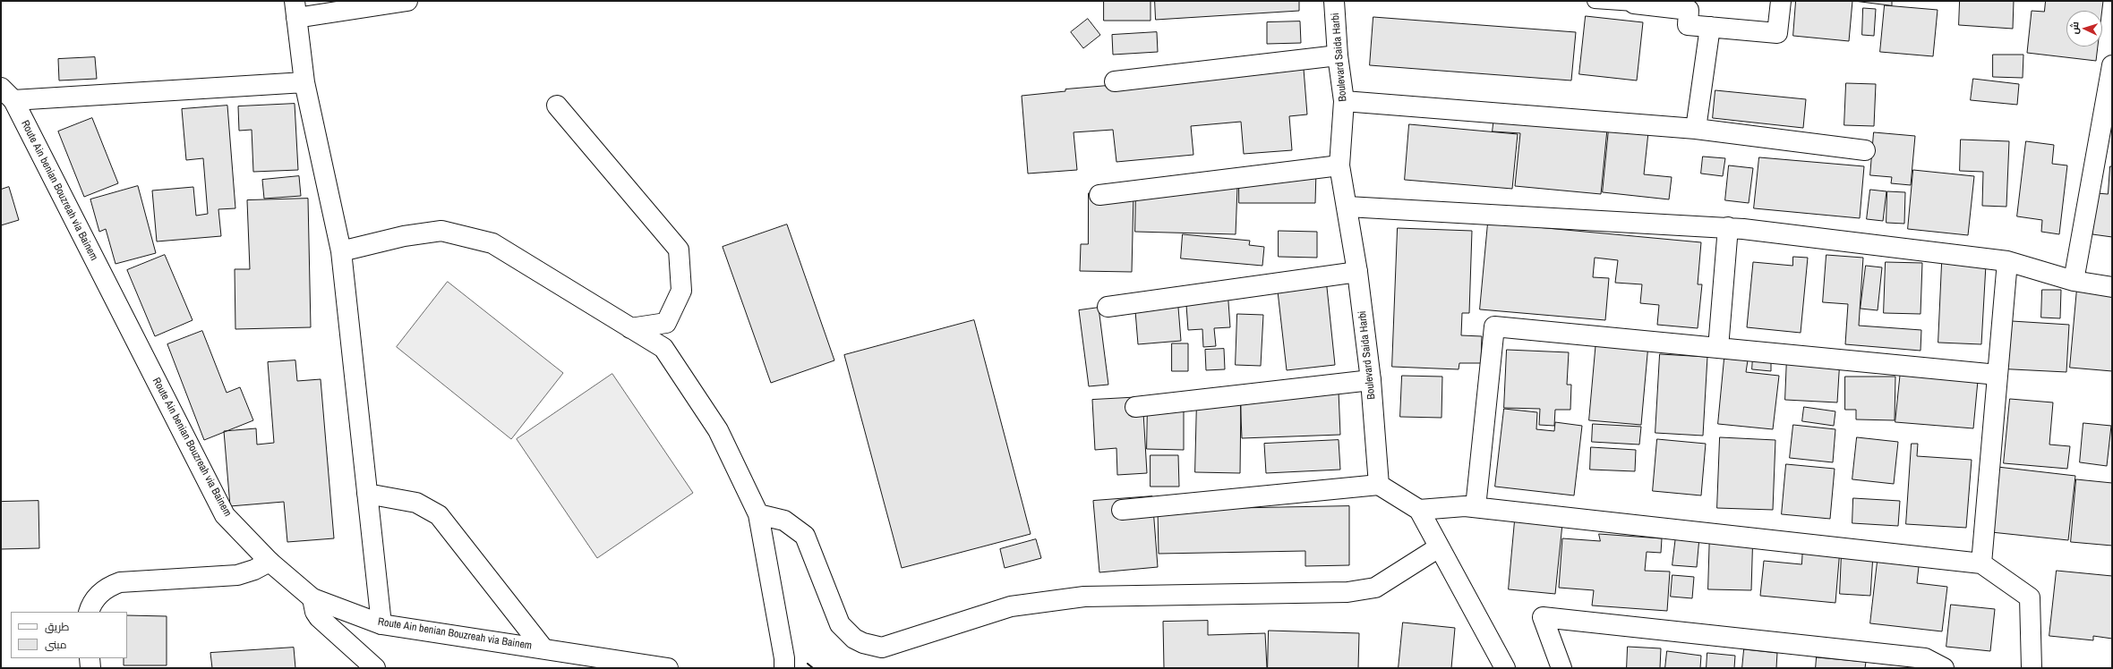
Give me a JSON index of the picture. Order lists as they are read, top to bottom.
{
  "streets": {
    "street": ["Boulevard Saida Harbi", "Route Ain benian Bouzreah via Bainem"]
  },
  "legend": ["طريق", "مبنى"],
  "north": "left"
}
